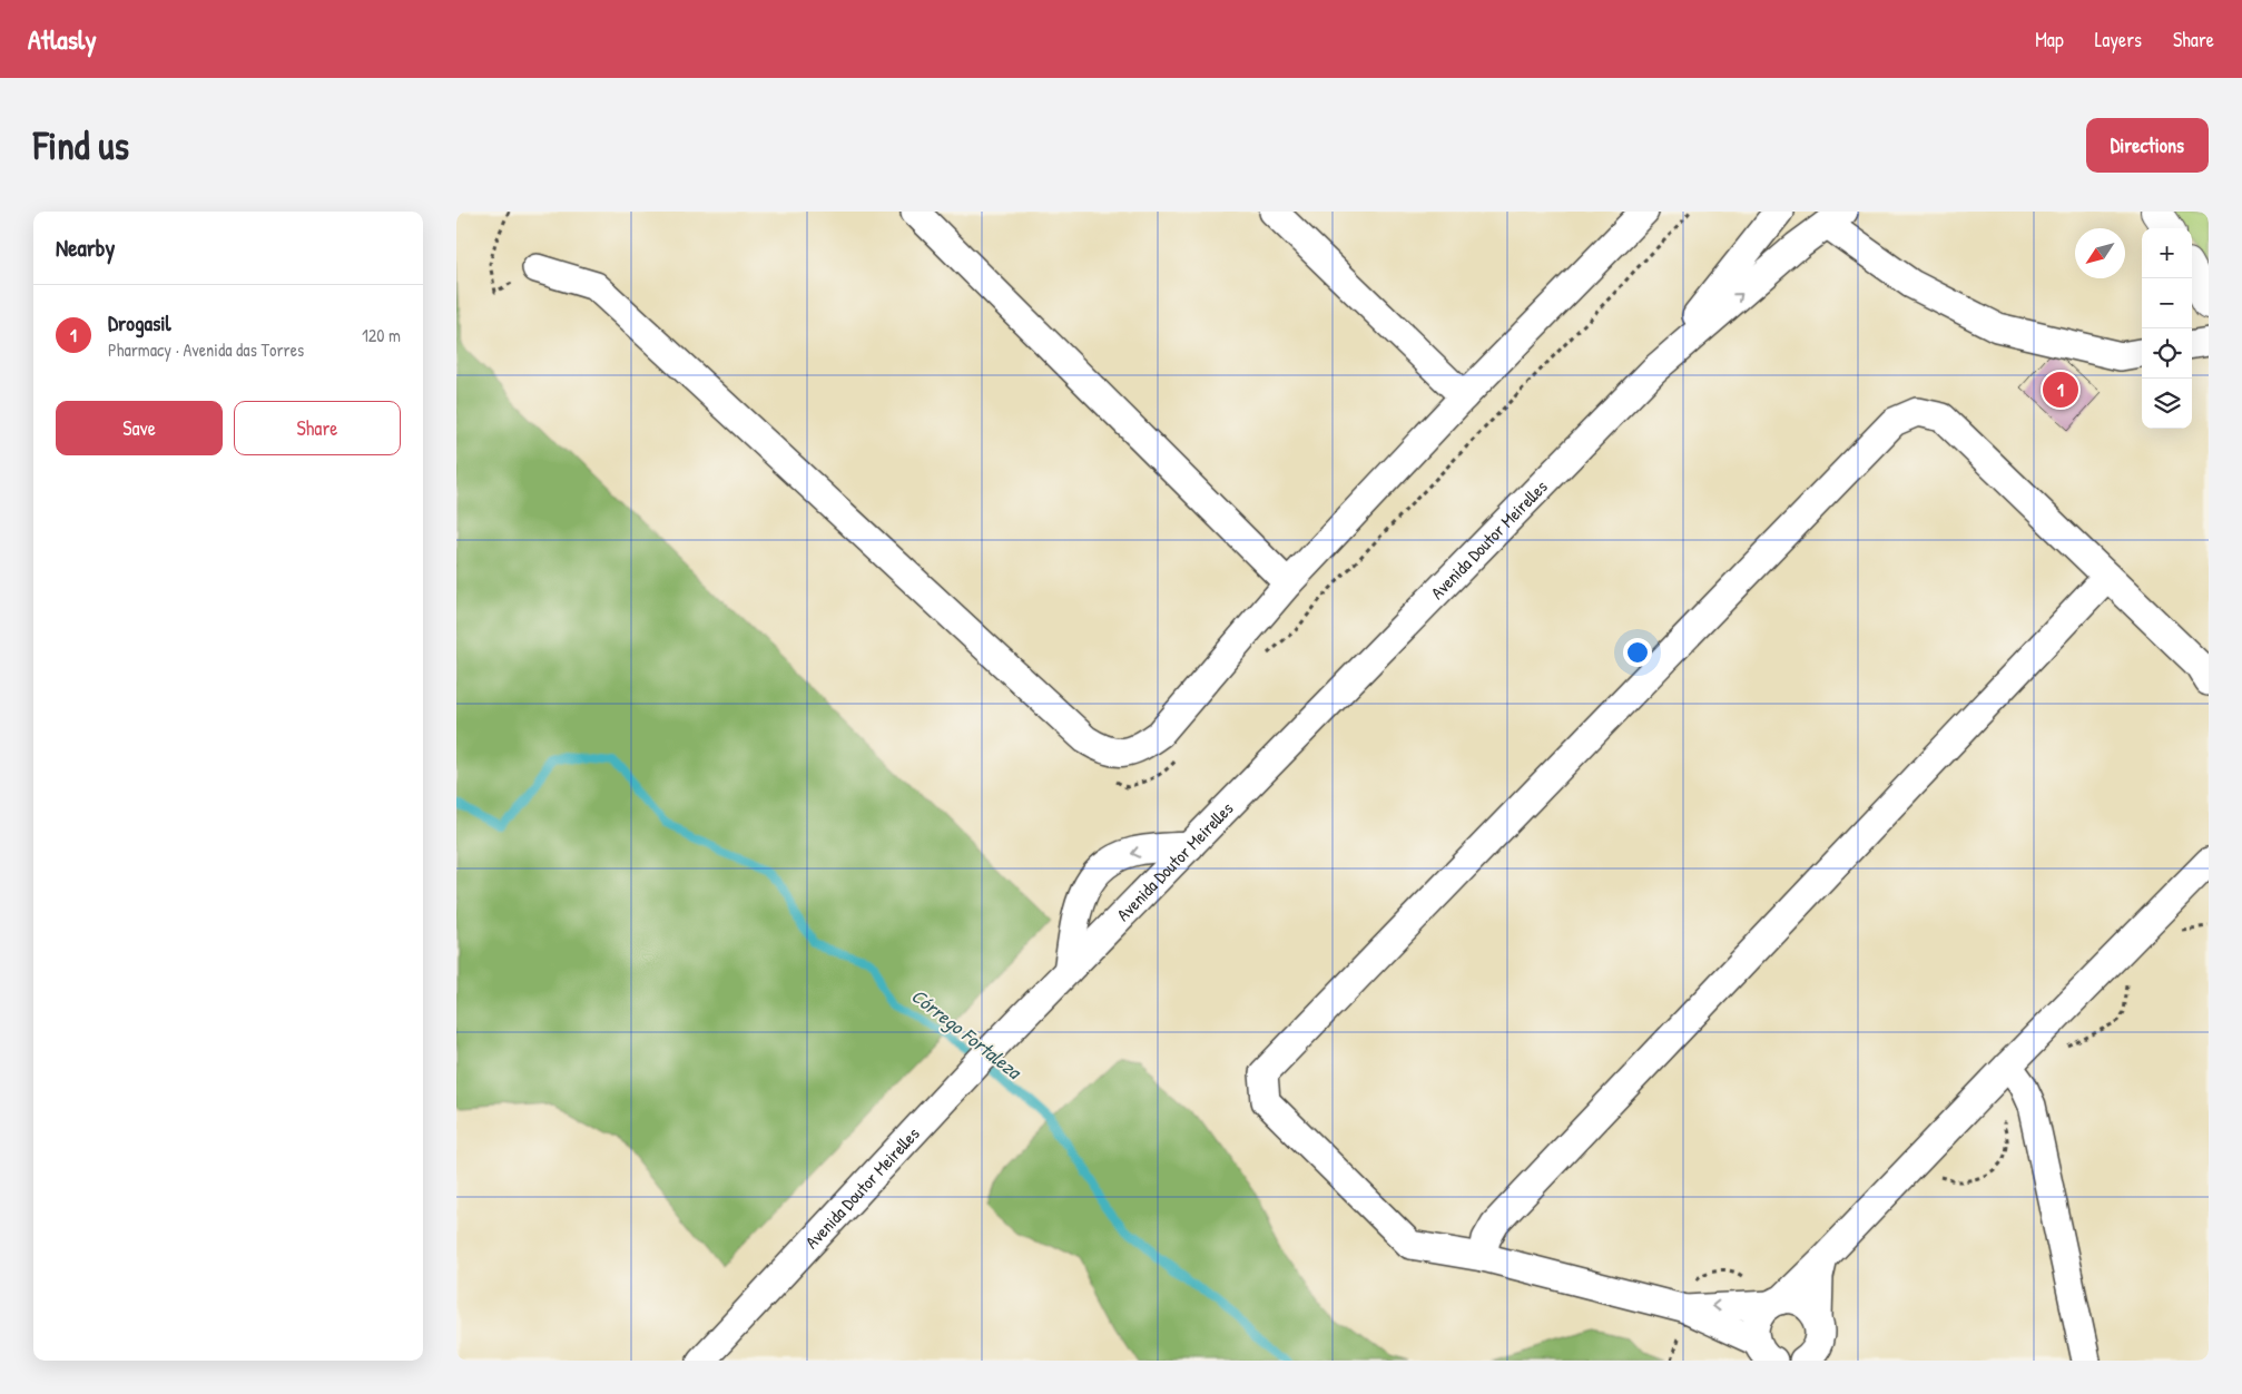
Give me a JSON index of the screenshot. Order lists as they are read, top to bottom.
{
  "streets": {
    "street": ["Avenida Doutor Meirelles"]
  },
  "water": ["Córrego Fortaleza"],
  "north": "bottom left",
  "page": {
    "header": "Atlasly",
    "nav": ["Map", "Layers", "Share"],
    "buttons": [
      "Directions",
      ["Save", "Share"]
    ],
    "title": "Find us",
    "heading": "Nearby",
    "map_buttons": ["+", "−"],
    "list": [
      {
        "mark": "1",
        "name": "Drogasil",
        "note": "Pharmacy · Avenida das Torres",
        "value": "120 m"
      }
    ],
    "pins": "1"
  }
}
